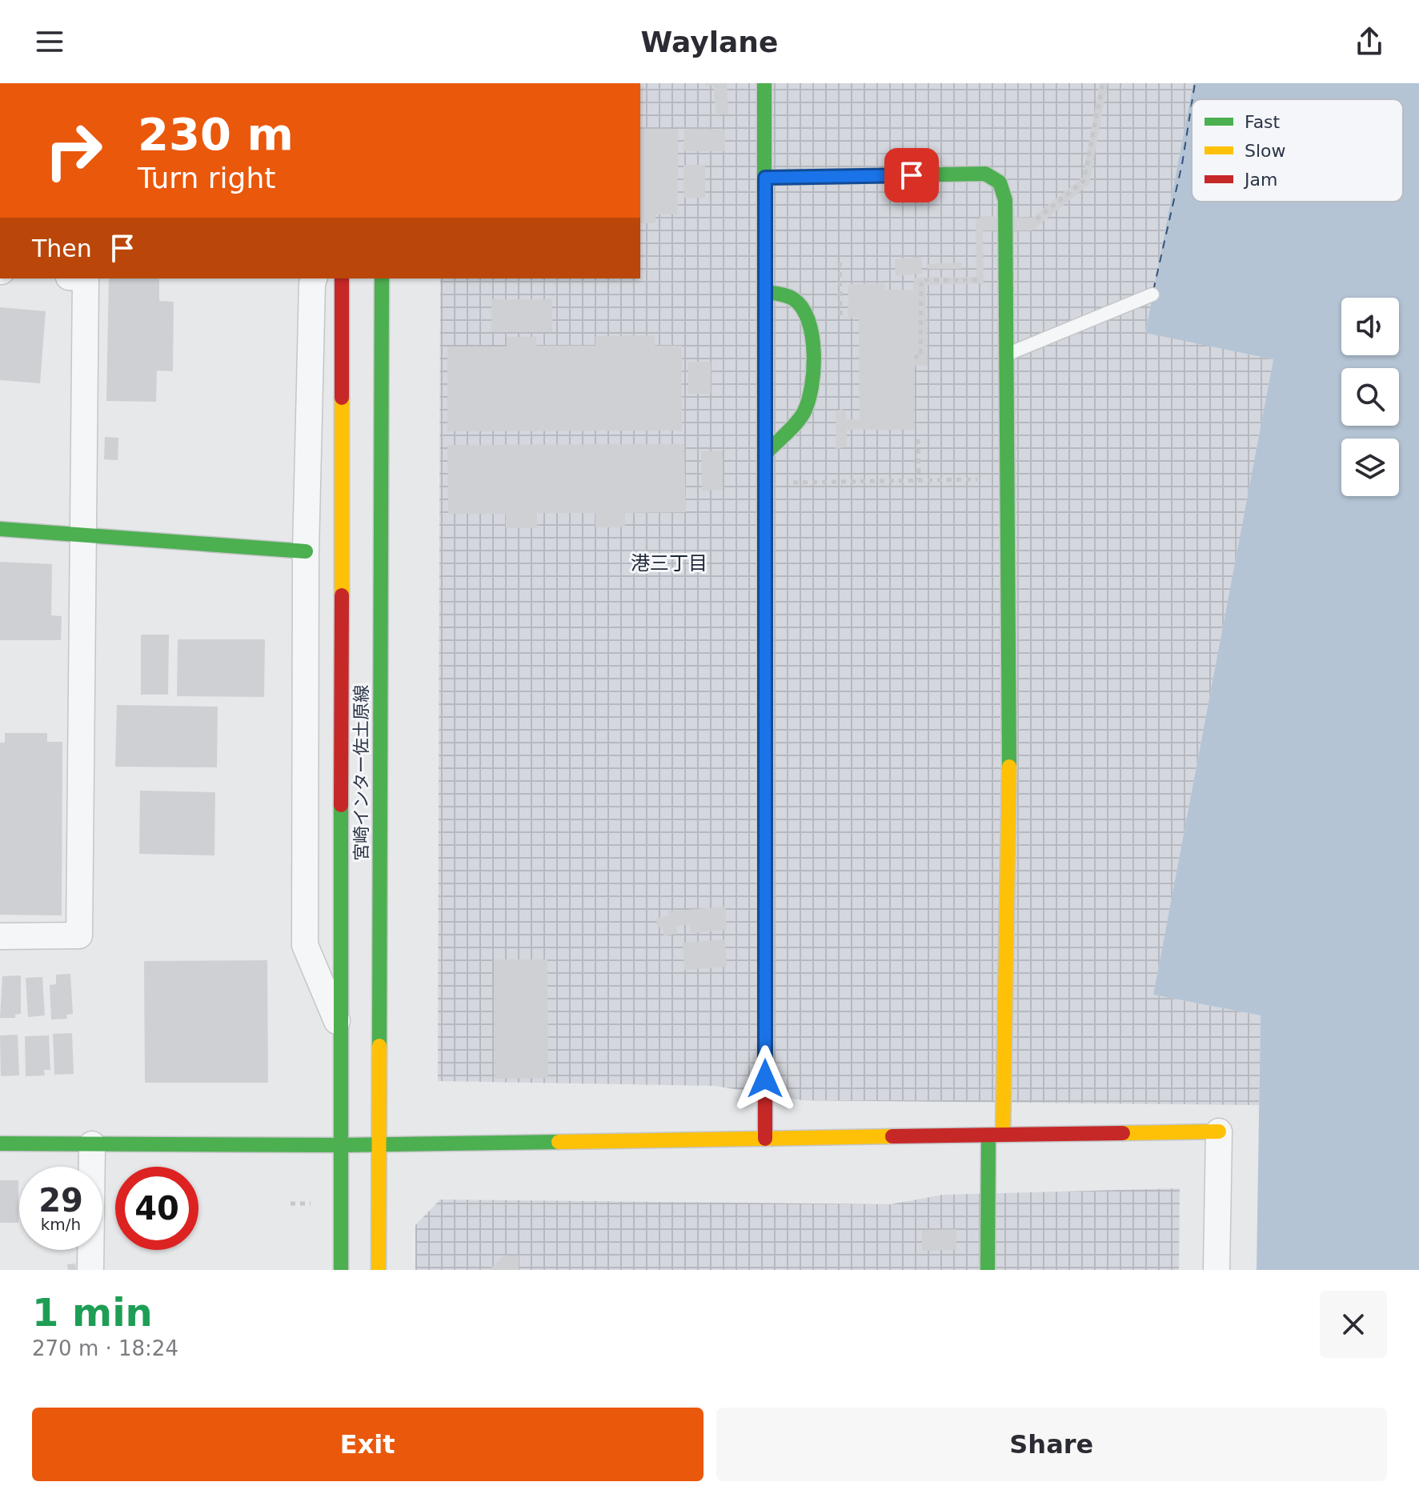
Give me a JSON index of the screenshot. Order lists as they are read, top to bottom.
{
  "streets": {
    "street": ["宮崎インター佐土原線"]
  },
  "districts": ["港三丁目"],
  "legend": ["Fast", "Slow", "Jam"],
  "page": {
    "header": "Waylane",
    "turn": ["230 m", "Turn right"],
    "then": "Then",
    "speed": "29 km/h",
    "limit": "40",
    "heading": ["1 min", "270 m · 18:24"],
    "buttons": ["Exit", "Share"]
  }
}
